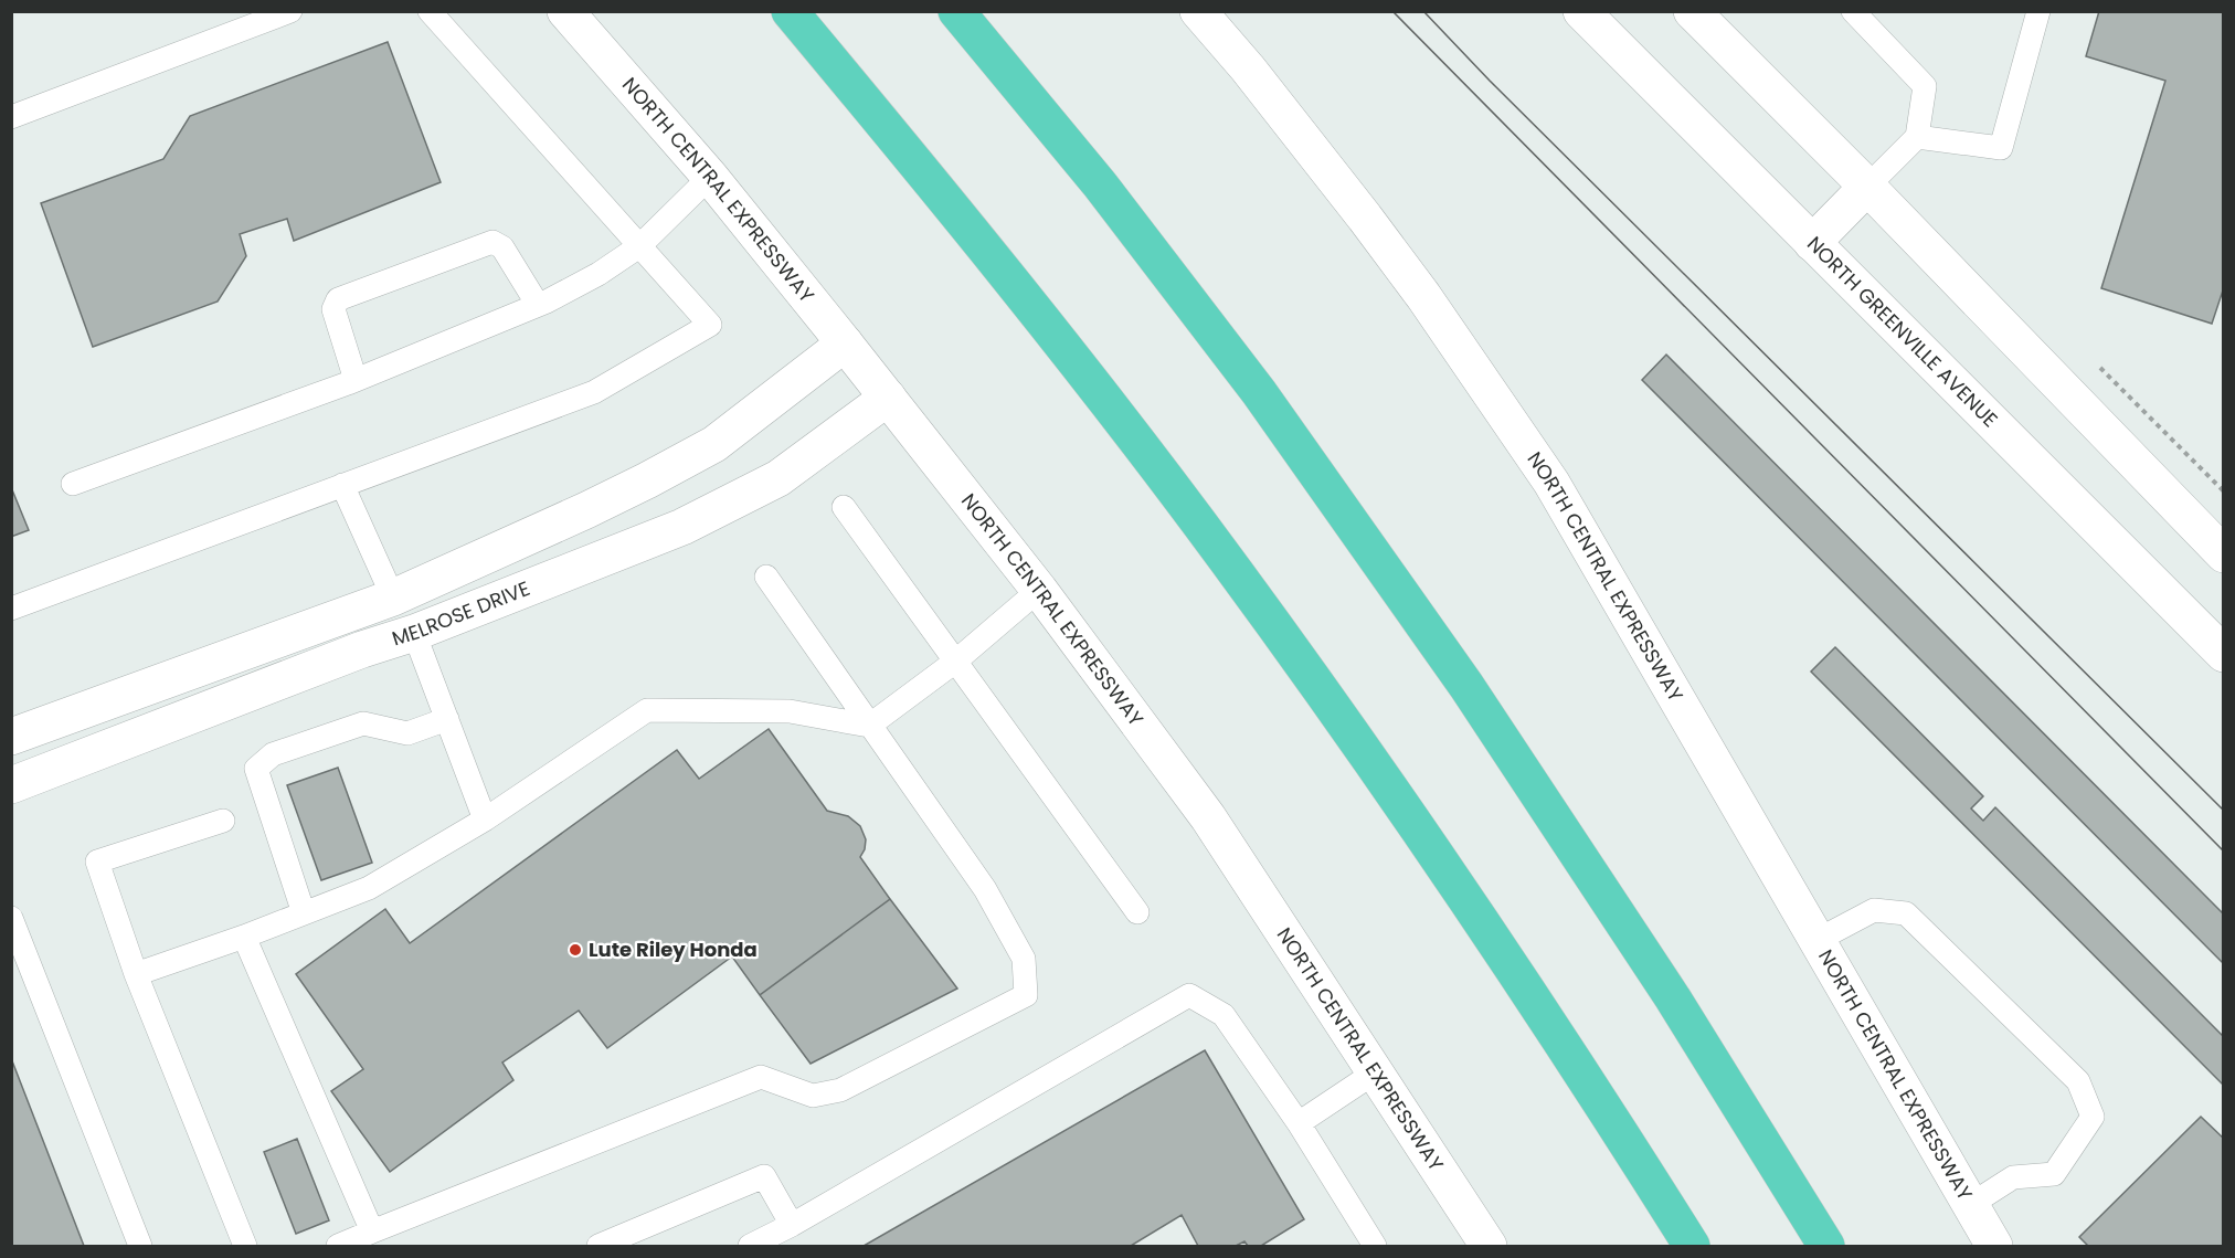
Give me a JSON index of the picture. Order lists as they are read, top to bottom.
{
  "streets": {
    "main road": ["NORTH CENTRAL EXPRESSWAY", "NORTH GREENVILLE AVENUE", "MELROSE DRIVE"]
  },
  "crossings": [
    ["NORTH CENTRAL EXPRESSWAY", "MELROSE DRIVE"]
  ],
  "places": ["Lute Riley Honda"]
}
